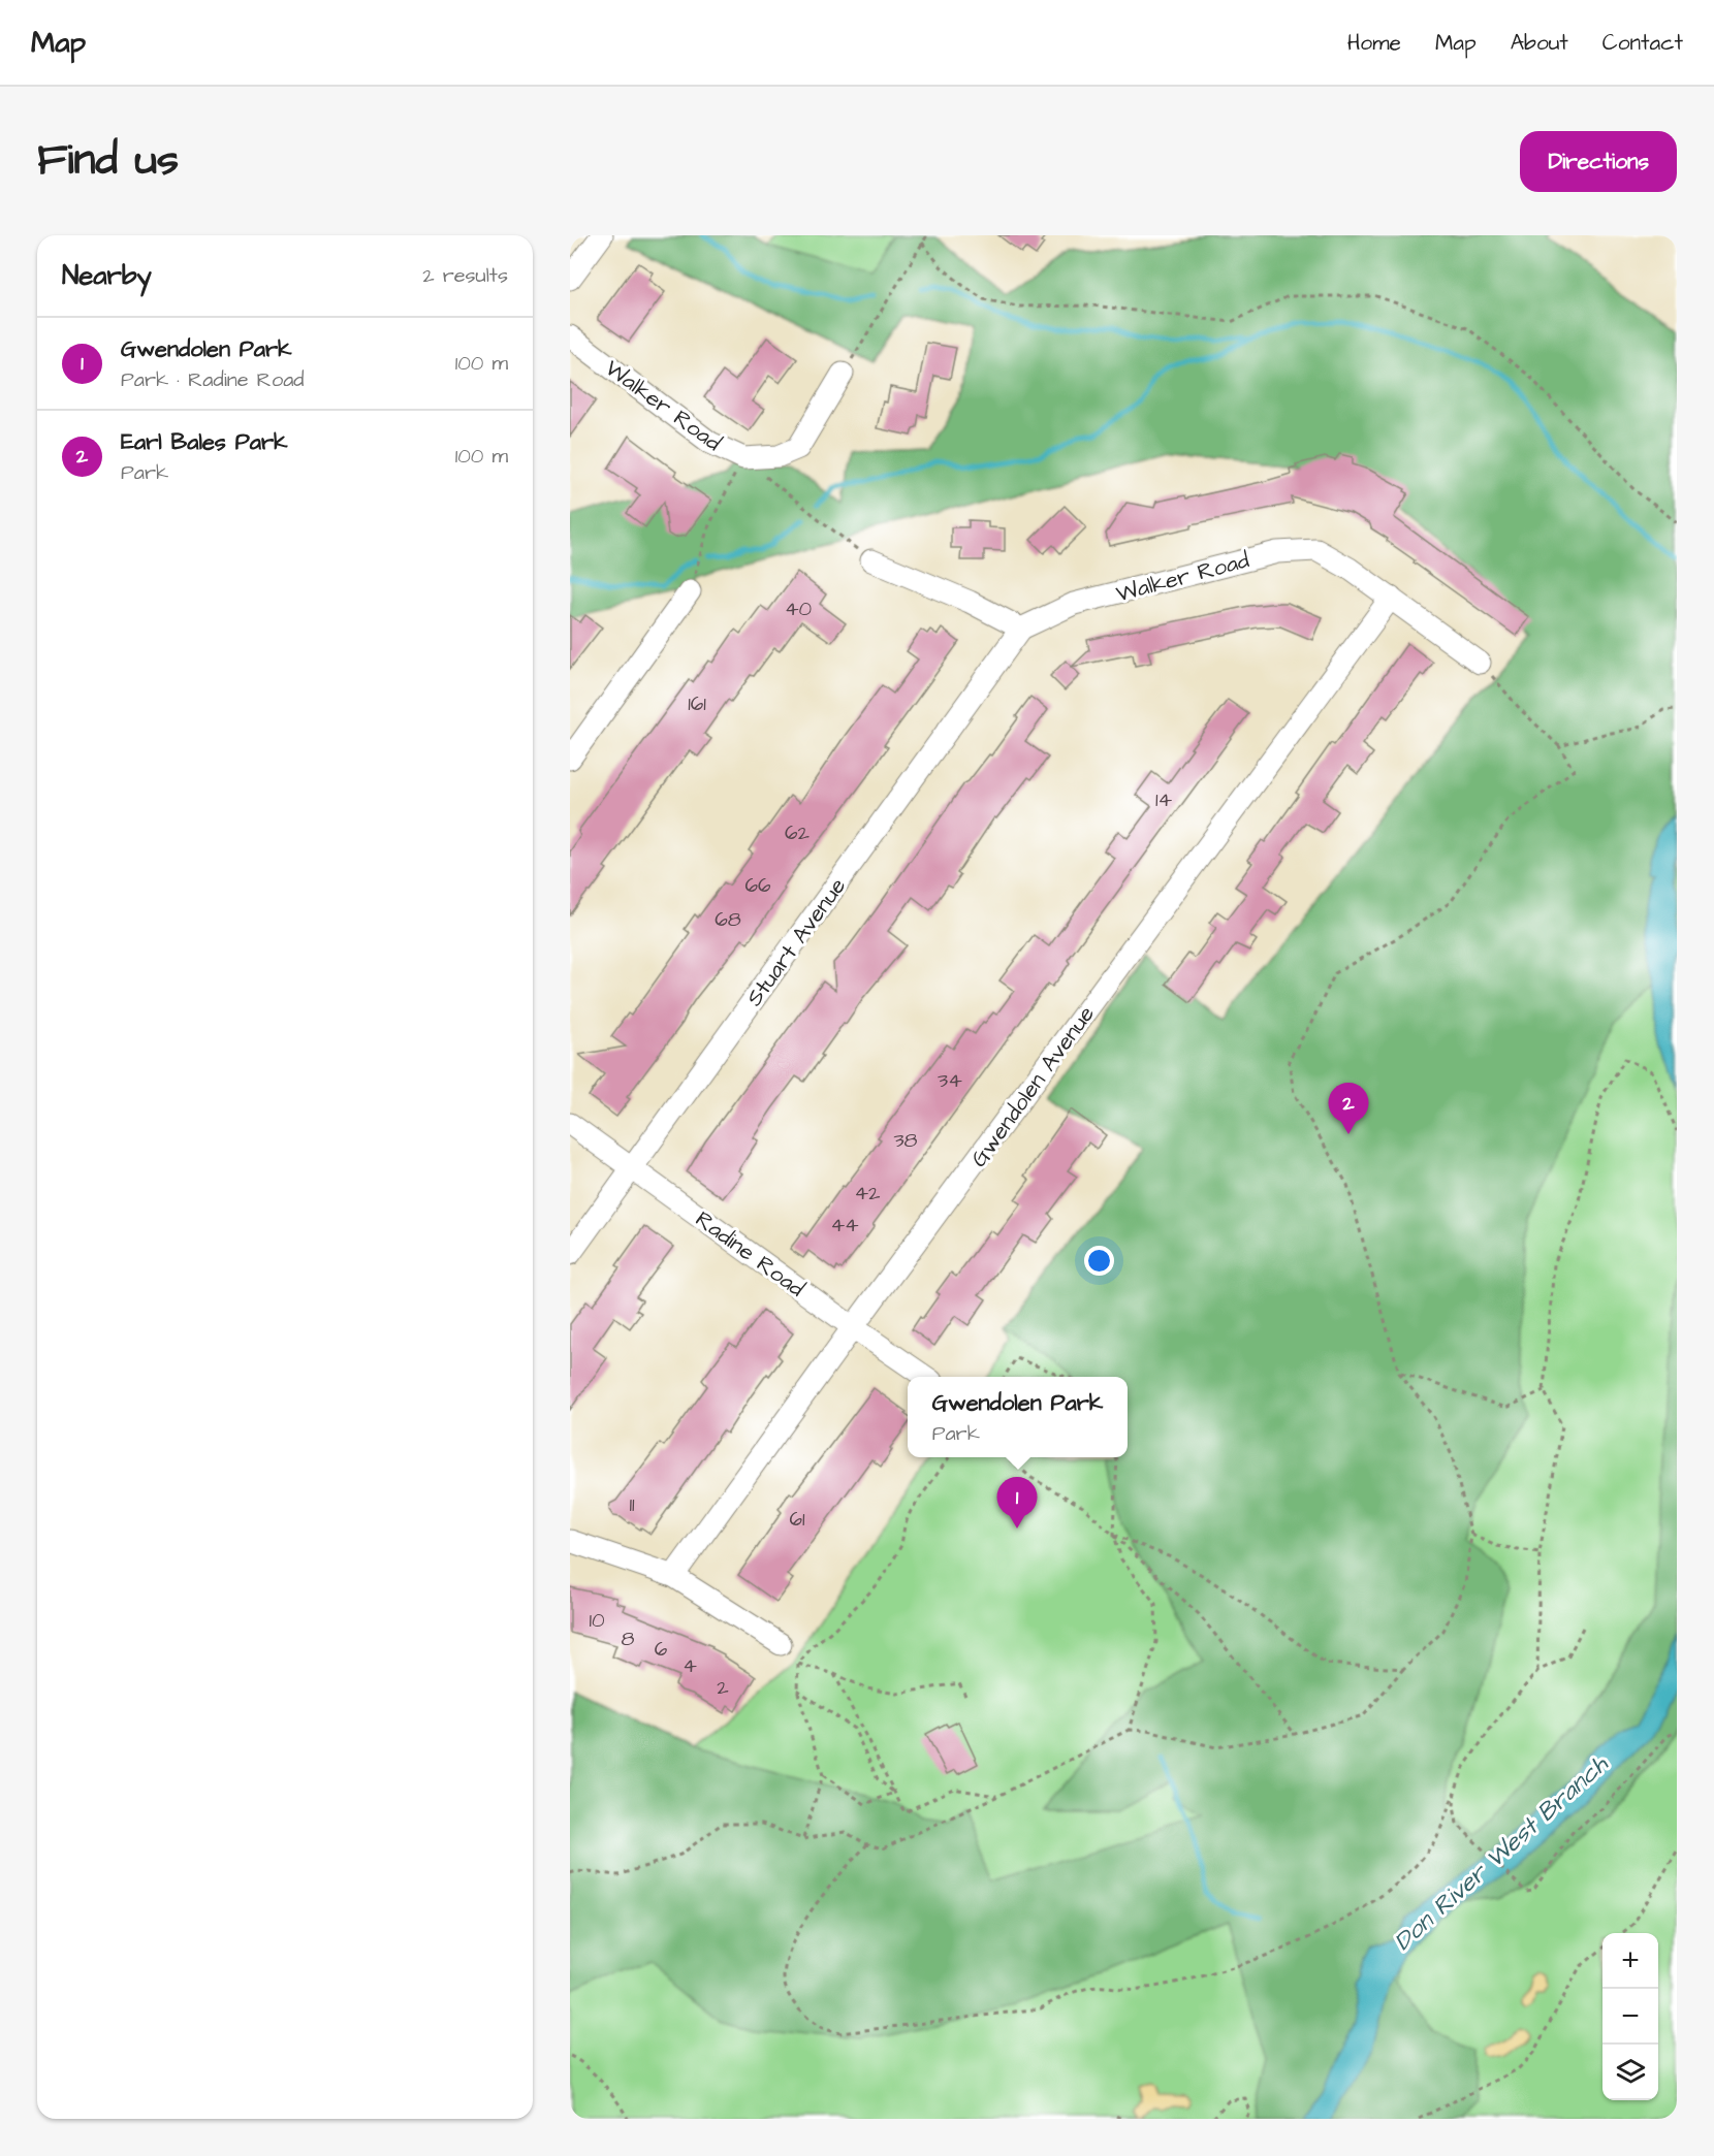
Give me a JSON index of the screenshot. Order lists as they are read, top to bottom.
{
  "streets": {
    "street": [
      "Walker Road",
      "Stuart Avenue",
      "Gwendolen Avenue",
      "Radine Road"
    ]
  },
  "crossings": [
    ["Walker Road", "Stuart Avenue"],
    ["Walker Road", "Gwendolen Avenue"],
    ["Stuart Avenue", "Radine Road"],
    ["Gwendolen Avenue", "Radine Road"]
  ],
  "water": ["Don River West Branch"],
  "house_numbers": [
    "40",
    "161",
    "14",
    "62",
    "66",
    "68",
    "34",
    "38",
    "42",
    "44",
    "11",
    "61",
    "10",
    "8",
    "6",
    "4",
    "2"
  ],
  "page": {
    "header": "Map",
    "nav": [
      "Home",
      "Map",
      "About",
      "Contact"
    ],
    "title": "Find us",
    "buttons": "Directions",
    "heading": ["Nearby", "2 results"],
    "list": [
      {
        "mark": "1",
        "name": "Gwendolen Park",
        "note": "Park · Radine Road",
        "value": "100 m"
      },
      {
        "mark": "2",
        "name": "Earl Bales Park",
        "note": "Park",
        "value": "100 m"
      }
    ],
    "pins": ["2", "1"],
    "popup": ["Gwendolen Park", "Park"],
    "map_buttons": ["+", "−"]
  }
}
